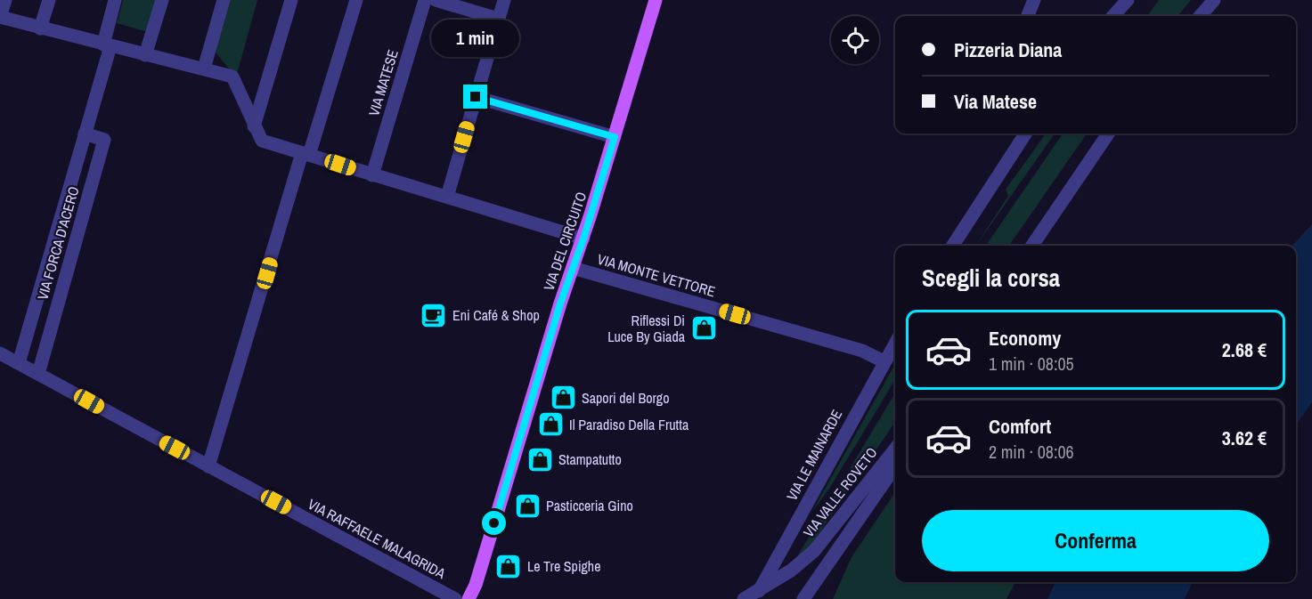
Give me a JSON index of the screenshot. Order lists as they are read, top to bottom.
{
  "streets": {
    "main road": ["VIA DEL CIRCUITO"],
    "street": [
      "VIA MATESE",
      "VIA FORCA D'ACERO",
      "VIA MONTE VETTORE",
      "VIA LE MAINARDE",
      "VIA VALLE ROVETO",
      "VIA RAFFAELE MALAGRIDA"
    ]
  },
  "crossings": [
    ["VIA DEL CIRCUITO", "VIA MONTE VETTORE"],
    ["VIA FORCA D'ACERO", "VIA RAFFAELE MALAGRIDA"],
    ["VIA MONTE VETTORE", "VIA LE MAINARDE"],
    ["VIA LE MAINARDE", "VIA VALLE ROVETO"]
  ],
  "places": {
    "cafe": ["Eni Café & Shop"],
    "shop": [
      "Riflessi Di Luce By Giada",
      "Sapori del Borgo",
      "Il Paradiso Della Frutta",
      "Stampatutto",
      "Pasticceria Gino",
      "Le Tre Spighe"
    ]
  },
  "page": {
    "banner": ["Pizzeria Diana", "Via Matese"],
    "bubble": "1 min",
    "heading": "Scegli la corsa",
    "list": [
      {
        "name": "Economy",
        "note": "1 min · 08:05",
        "value": "2.68 €"
      },
      {
        "name": "Comfort",
        "note": "2 min · 08:06",
        "value": "3.62 €"
      }
    ],
    "buttons": "Conferma"
  }
}
